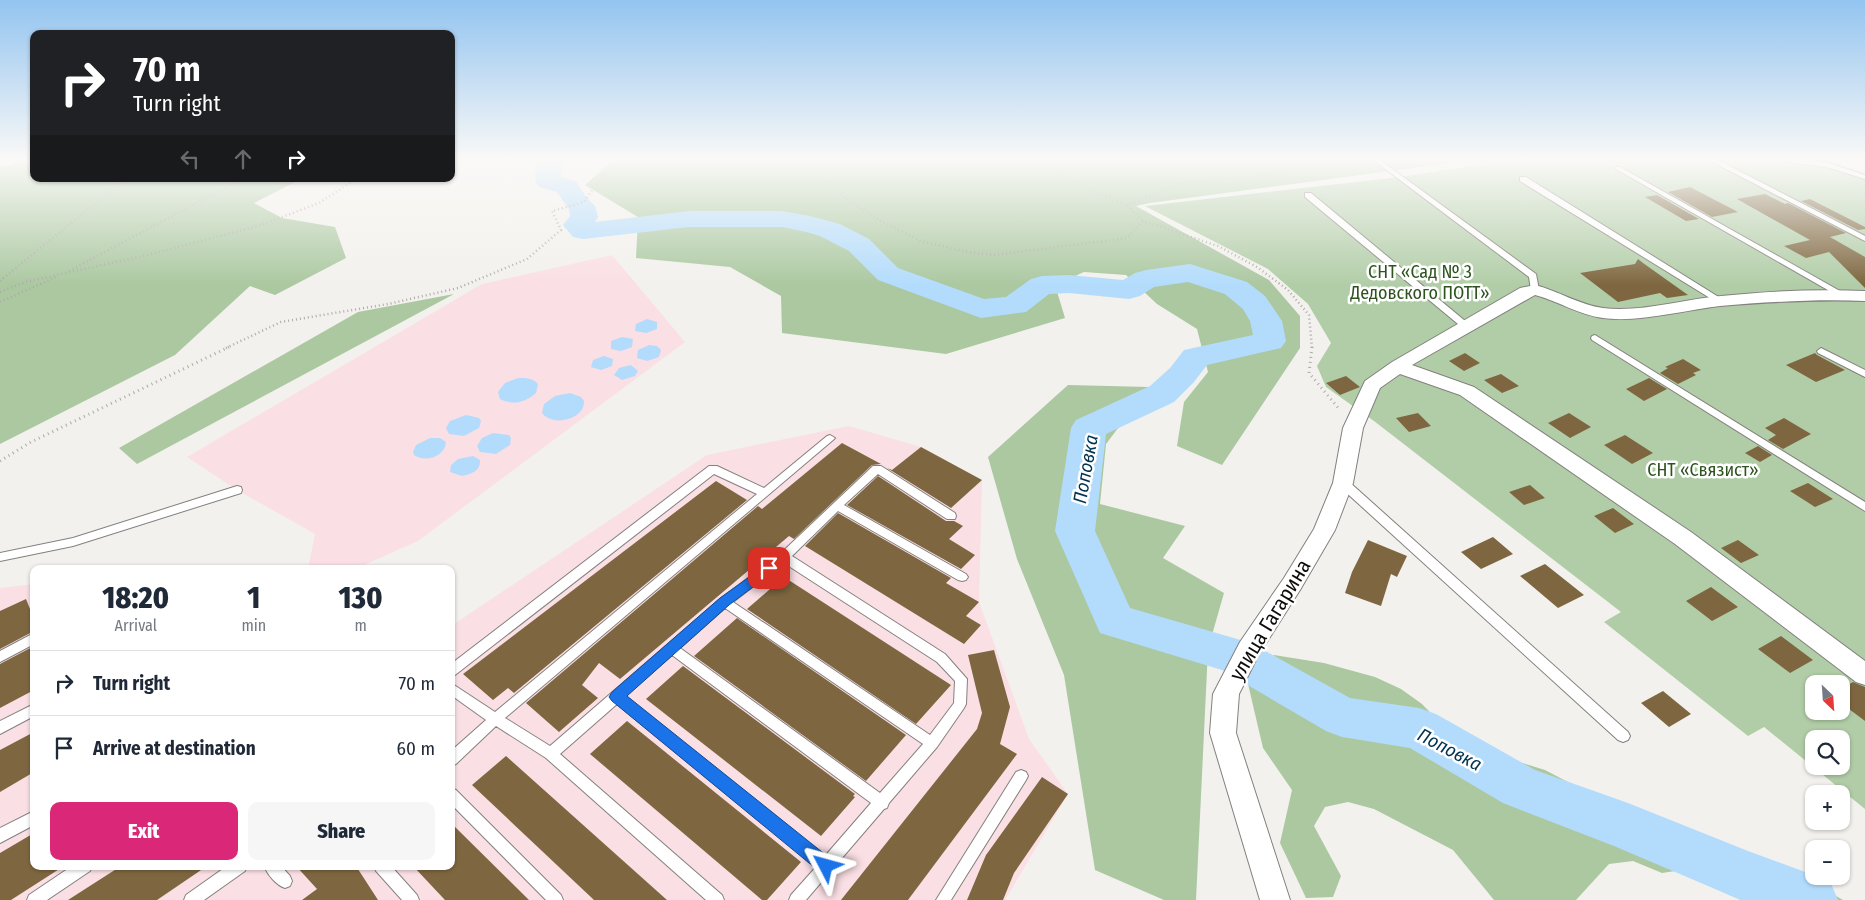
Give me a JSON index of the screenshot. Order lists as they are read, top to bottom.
{
  "streets": {
    "street": ["улица Гагарина"]
  },
  "water": ["Поповка"],
  "parks": ["СНТ «Сад № 3 Дедовского ПОТТ»", "СНТ «Связист»"],
  "north": "bottom right",
  "page": {
    "turn": ["70 m", "Turn right"],
    "eta": [
      "18:20",
      "Arrival",
      "1",
      "min",
      "130",
      "m"
    ],
    "list": [
      {
        "name": "Turn right",
        "value": "70 m"
      },
      {
        "name": "Arrive at destination",
        "value": "60 m"
      }
    ],
    "map_buttons": ["+", "−"],
    "buttons": ["Exit", "Share"]
  }
}
